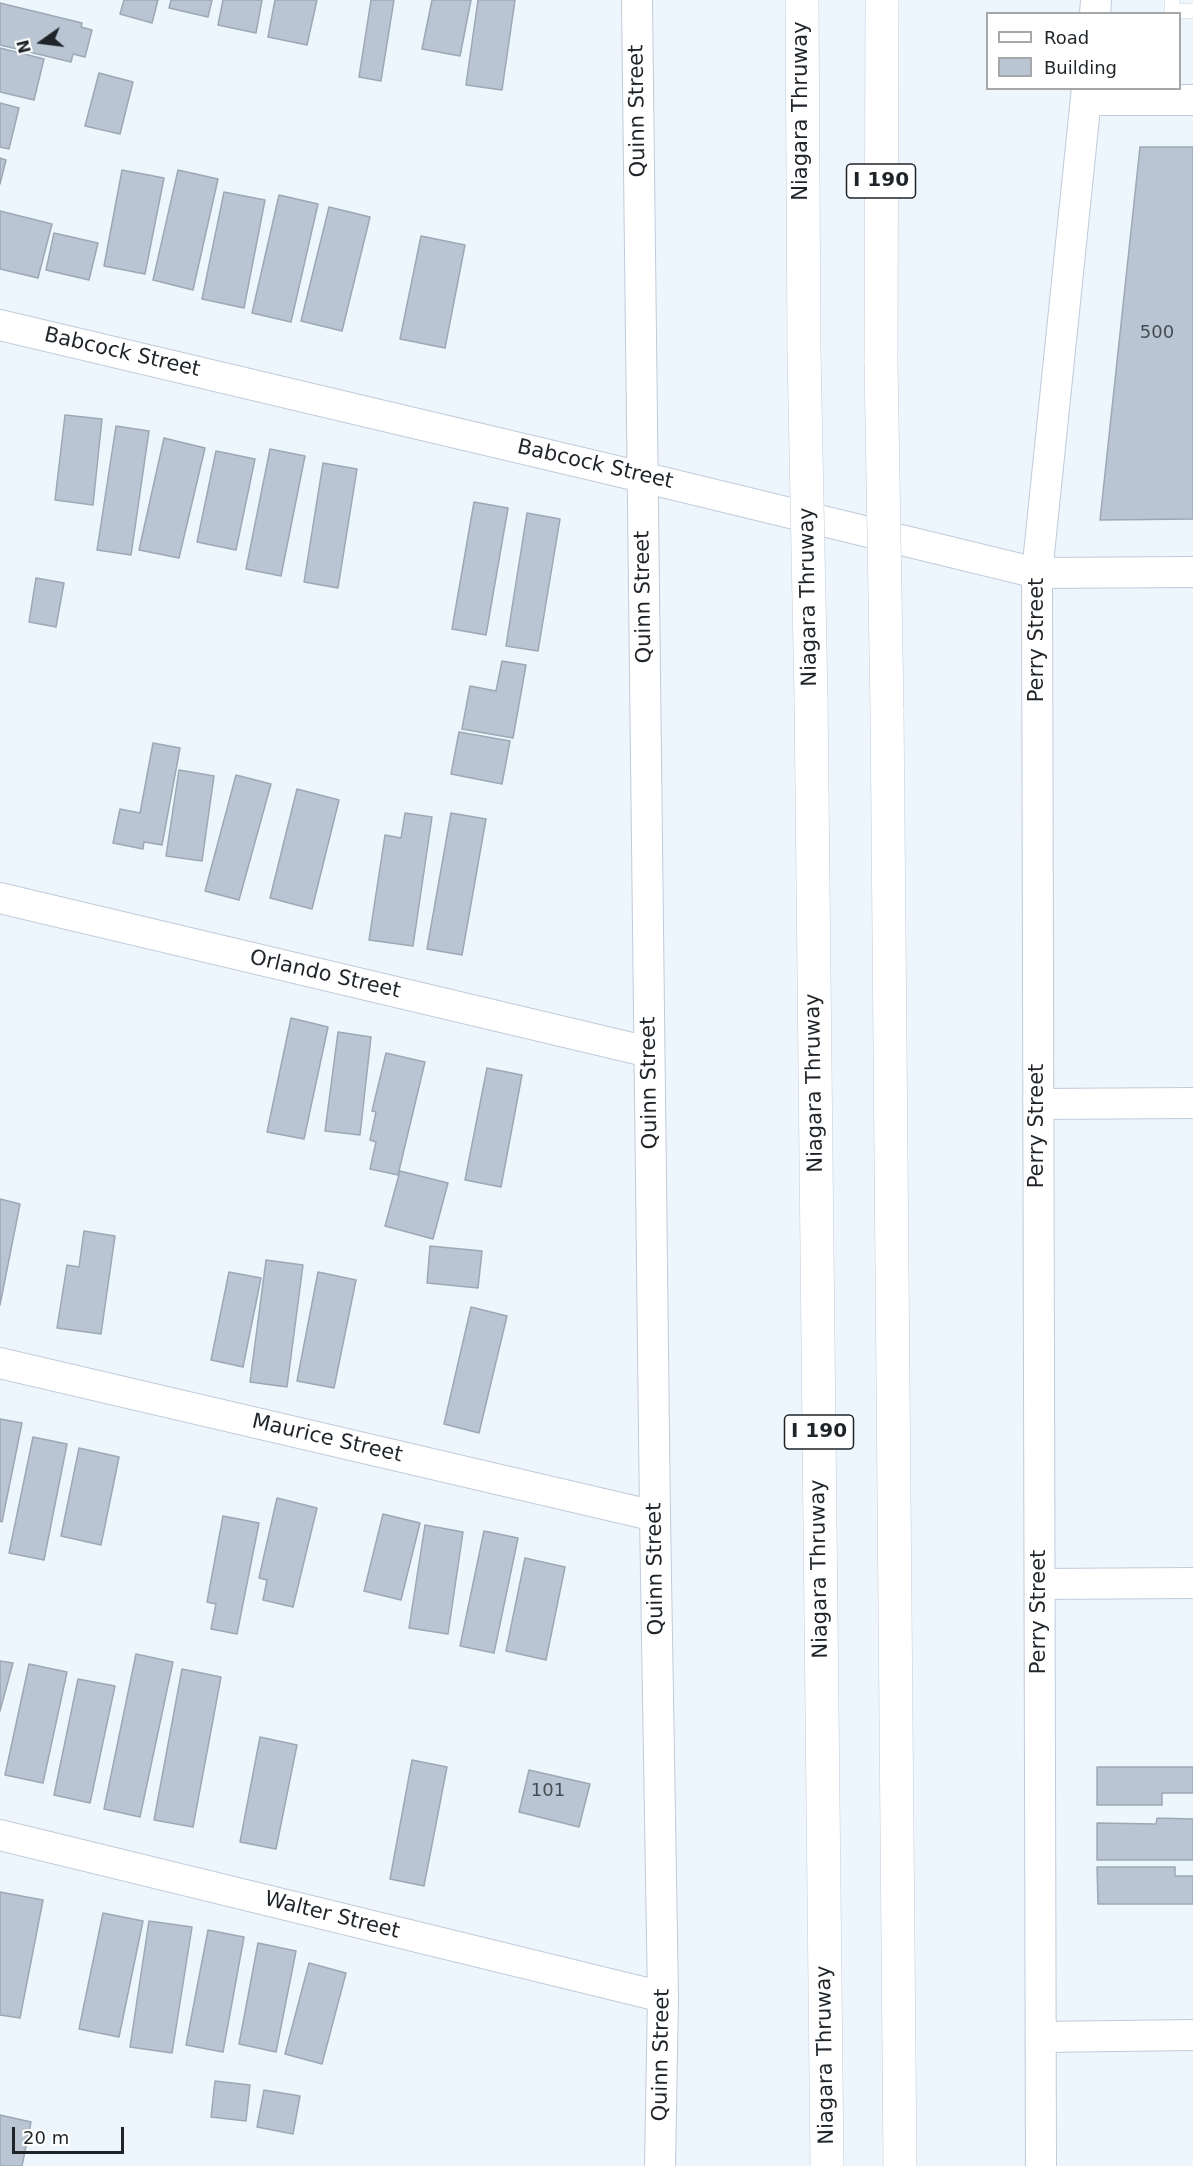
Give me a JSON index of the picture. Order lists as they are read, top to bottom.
{
  "streets": {
    "highway": ["Niagara Thruway", "I 190"],
    "street": [
      "Quinn Street",
      "Babcock Street",
      "Perry Street",
      "Orlando Street",
      "Maurice Street",
      "Walter Street"
    ]
  },
  "crossings": [
    ["Quinn Street", "Babcock Street"],
    ["Quinn Street", "Orlando Street"],
    ["Quinn Street", "Maurice Street"],
    ["Quinn Street", "Walter Street"],
    ["Babcock Street", "Perry Street"]
  ],
  "house_numbers": ["500", "101"],
  "legend": ["Road", "Building"],
  "scale_bar": "20 m",
  "north": "left"
}
